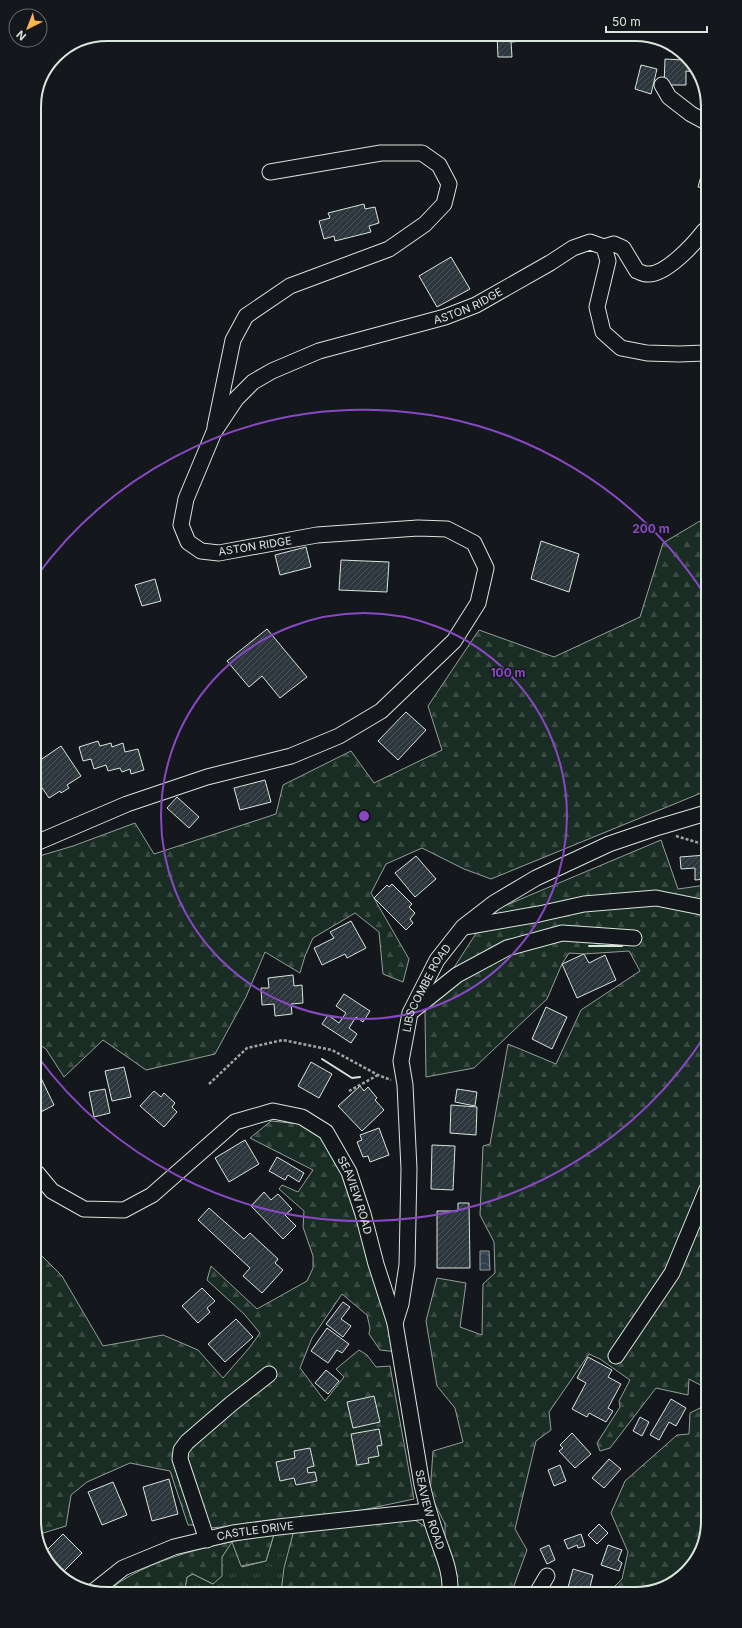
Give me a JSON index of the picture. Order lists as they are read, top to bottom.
{
  "streets": {
    "street": [
      "ASTON RIDGE",
      "LIBSCOMBE ROAD",
      "SEAVIEW ROAD",
      "CASTLE DRIVE"
    ]
  },
  "crossings": [
    ["LIBSCOMBE ROAD", "SEAVIEW ROAD"],
    ["SEAVIEW ROAD", "CASTLE DRIVE"]
  ],
  "scale_bar": "50 m",
  "north": "bottom left",
  "rings": ["200 m", "100 m"]
}
